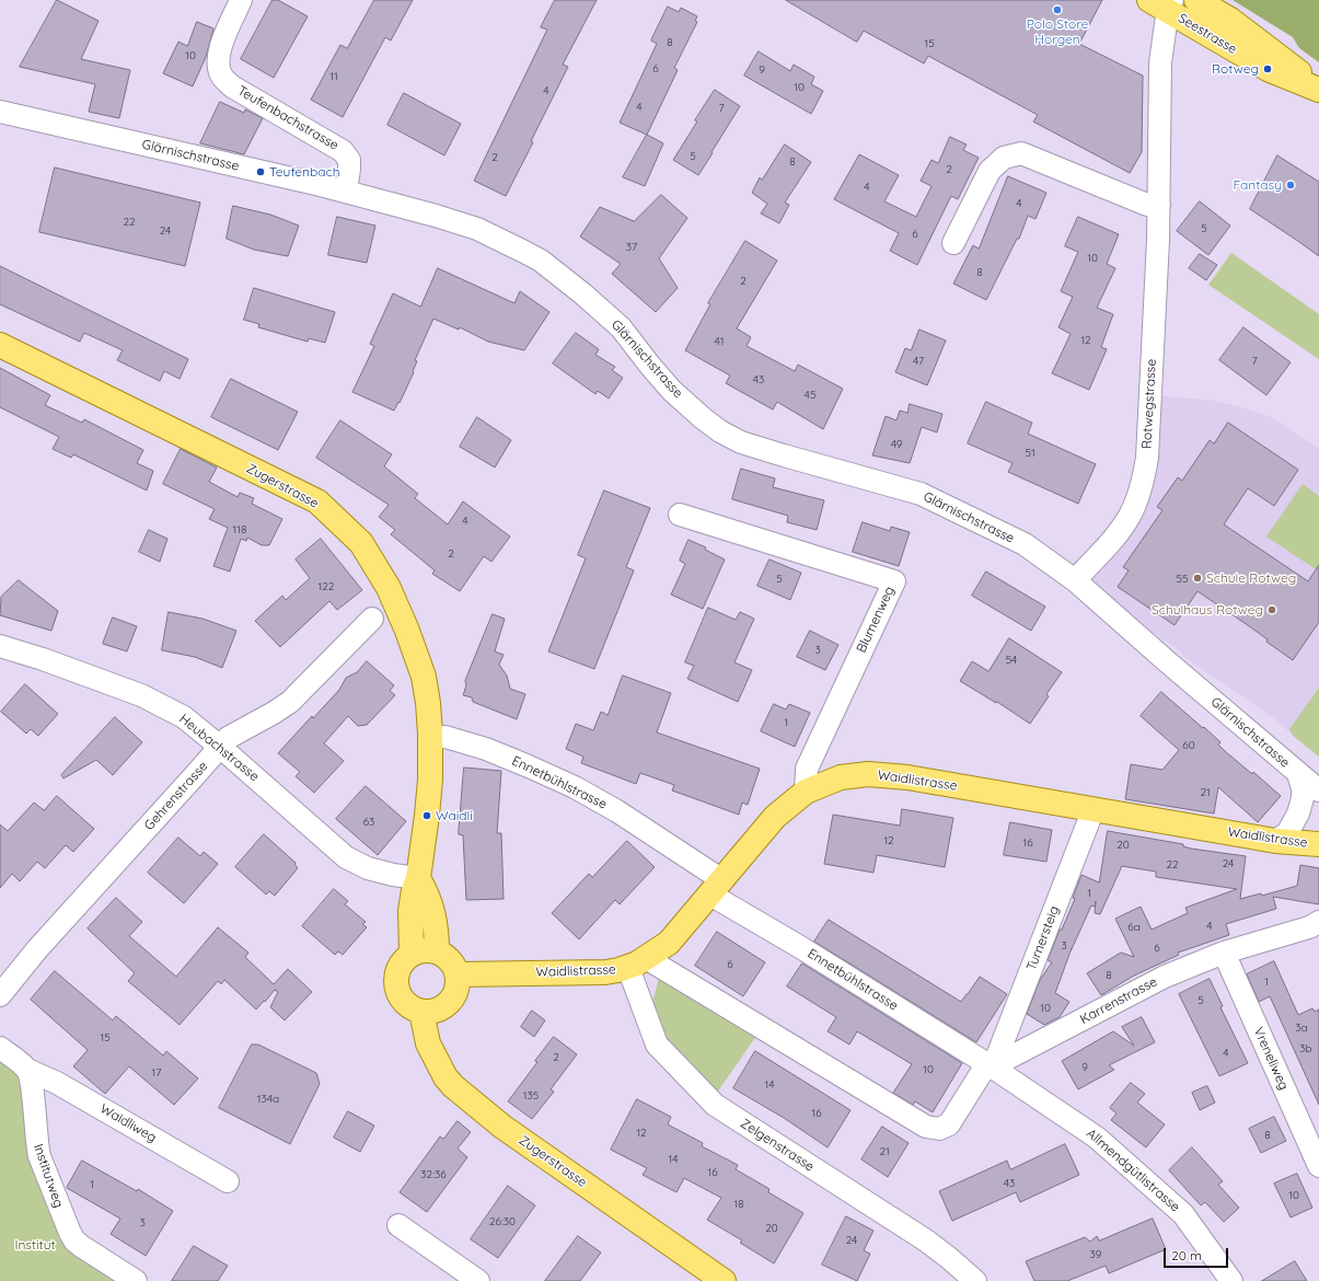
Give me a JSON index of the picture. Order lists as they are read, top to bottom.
{
  "streets": {
    "main road": ["Seestrasse", "Zugerstrasse", "Waidlistrasse"],
    "street": [
      "Teufenbachstrasse",
      "Glärnischstrasse",
      "Rotwegstrasse",
      "Blumenweg",
      "Heubachstrasse",
      "Ennetbühlstrasse",
      "Gehrenstrasse",
      "Turnersteig",
      "Karrenstrasse",
      "Vreneliweg",
      "Waidliweg",
      "Zelgenstrasse",
      "Allmendgütlistrasse",
      "Institutweg"
    ]
  },
  "crossings": [
    ["Seestrasse", "Rotwegstrasse"],
    ["Teufenbachstrasse", "Glärnischstrasse"],
    ["Glärnischstrasse", "Rotwegstrasse"],
    ["Glärnischstrasse", "Waidlistrasse"],
    ["Zugerstrasse", "Heubachstrasse"],
    ["Zugerstrasse", "Waidlistrasse"],
    ["Zugerstrasse", "Ennetbühlstrasse"],
    ["Blumenweg", "Waidlistrasse"],
    ["Heubachstrasse", "Gehrenstrasse"],
    ["Waidlistrasse", "Ennetbühlstrasse"],
    ["Waidlistrasse", "Turnersteig"],
    ["Waidlistrasse", "Karrenstrasse"],
    ["Waidlistrasse", "Zelgenstrasse"],
    ["Ennetbühlstrasse", "Turnersteig"],
    ["Ennetbühlstrasse", "Karrenstrasse"],
    ["Ennetbühlstrasse", "Allmendgütlistrasse"],
    ["Turnersteig", "Karrenstrasse"],
    ["Turnersteig", "Allmendgütlistrasse"],
    ["Karrenstrasse", "Vreneliweg"],
    ["Karrenstrasse", "Zelgenstrasse"],
    ["Karrenstrasse", "Allmendgütlistrasse"],
    ["Waidliweg", "Institutweg"]
  ],
  "parks": ["Institut"],
  "places": [
    "Polo Store Horgen",
    "Rotweg",
    "Teufenbach",
    "Fantasy",
    "Schule Rotweg",
    "Schulhaus Rotweg",
    "Waidli"
  ],
  "house_numbers": [
    "8",
    "15",
    "10",
    "6",
    "9",
    "11",
    "10",
    "4",
    "4",
    "7",
    "5",
    "2",
    "8",
    "2",
    "4",
    "4",
    "22",
    "5",
    "24",
    "6",
    "37",
    "10",
    "8",
    "2",
    "12",
    "41",
    "47",
    "7",
    "43",
    "45",
    "49",
    "51",
    "4",
    "118",
    "2",
    "5",
    "55",
    "122",
    "3",
    "54",
    "1",
    "60",
    "21",
    "63",
    "12",
    "16",
    "20",
    "24",
    "22",
    "1",
    "4",
    "6a",
    "3",
    "6",
    "6",
    "8",
    "1",
    "5",
    "10",
    "3a",
    "15",
    "3b",
    "4",
    "2",
    "9",
    "10",
    "17",
    "14",
    "135",
    "134a",
    "16",
    "12",
    "8",
    "21",
    "14",
    "16",
    "32:36",
    "43",
    "1",
    "10",
    "18",
    "26:30",
    "3",
    "20",
    "24",
    "39"
  ],
  "scale_bar": "20 m"
}
